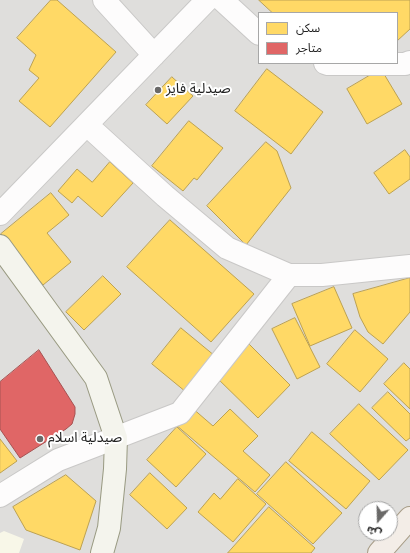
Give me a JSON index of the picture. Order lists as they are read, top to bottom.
{
  "places": ["صيدلية فايز", "صيدلية اسلام"],
  "legend": ["سكن", "متاجر"],
  "north": "bottom"
}
